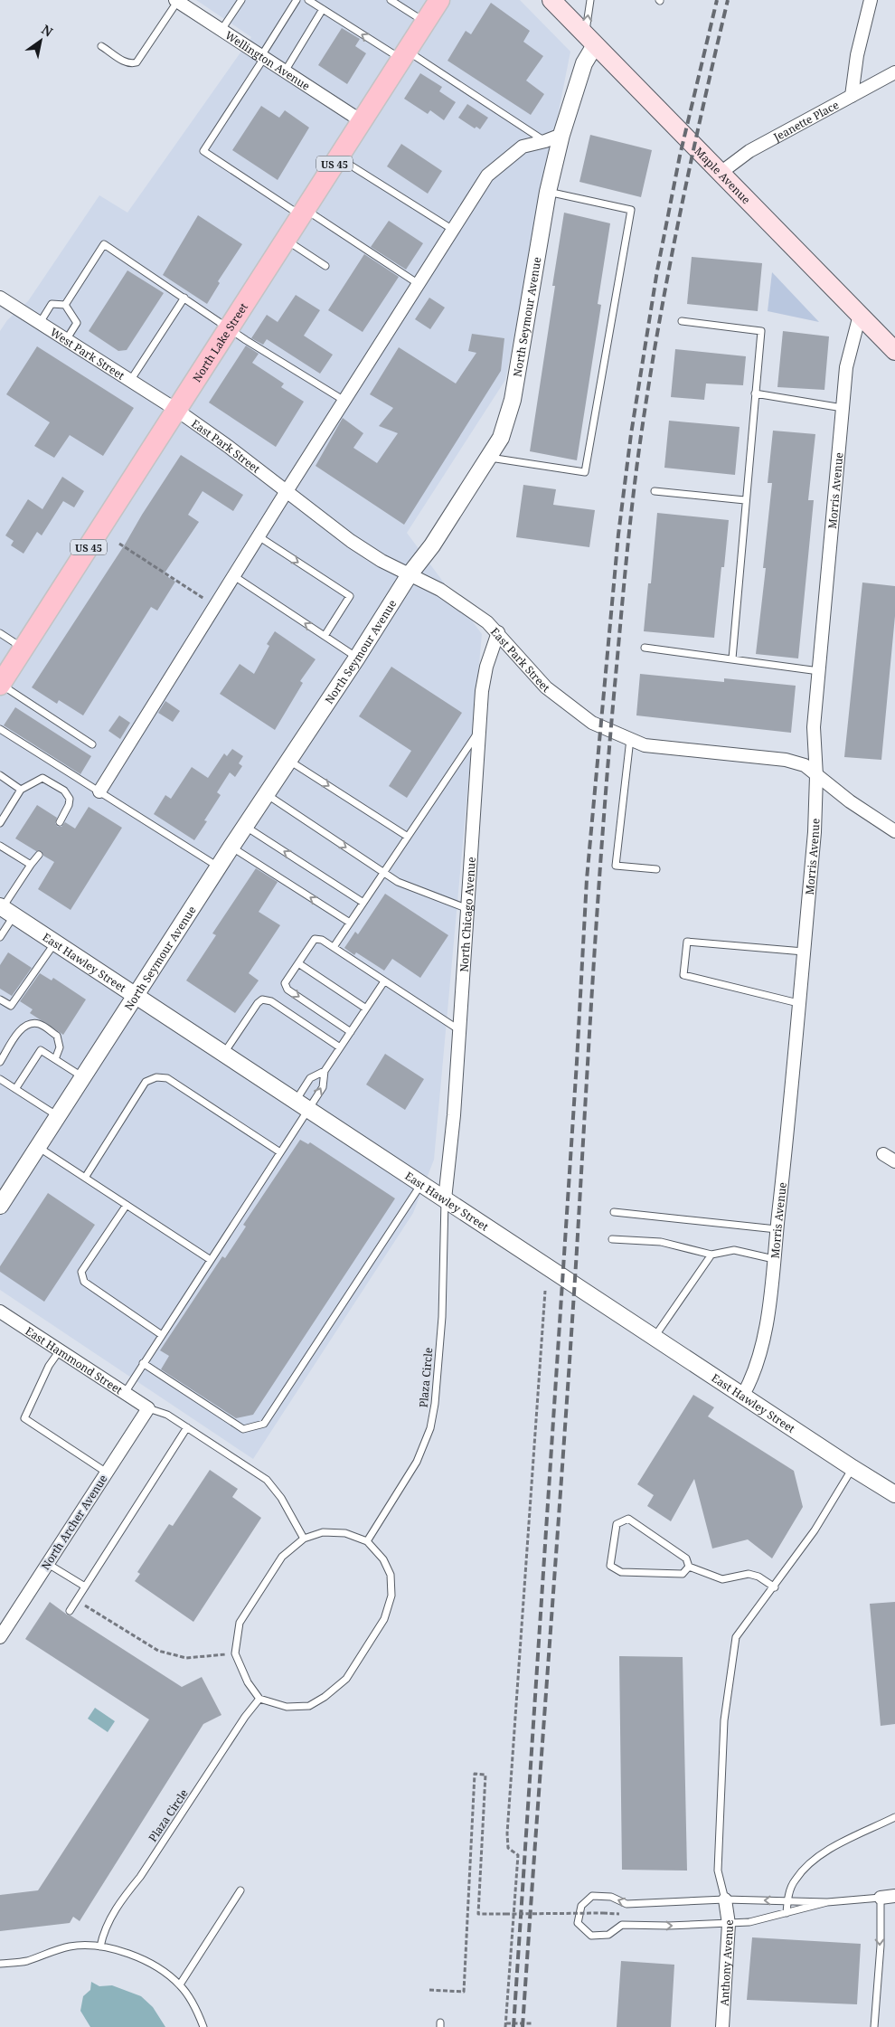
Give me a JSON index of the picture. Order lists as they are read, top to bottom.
{
  "streets": {
    "main road": ["US 45", "Maple Avenue", "North Lake Street"],
    "street": [
      "Wellington Avenue",
      "Jeanette Place",
      "North Seymour Avenue",
      "West Park Street",
      "East Park Street",
      "Morris Avenue",
      "North Chicago Avenue",
      "East Hawley Street",
      "East Hammond Street",
      "North Archer Avenue",
      "Anthony Avenue"
    ],
    "lane": ["Plaza Circle"]
  },
  "crossings": [
    ["Wellington Avenue", "North Lake Street"],
    ["Jeanette Place", "Maple Avenue"],
    ["Maple Avenue", "North Seymour Avenue"],
    ["Maple Avenue", "Morris Avenue"],
    ["North Seymour Avenue", "East Park Street"],
    ["North Seymour Avenue", "East Hawley Street"],
    ["North Lake Street", "West Park Street"],
    ["North Lake Street", "East Park Street"],
    ["West Park Street", "East Park Street"],
    ["East Park Street", "Morris Avenue"],
    ["East Park Street", "North Chicago Avenue"],
    ["Morris Avenue", "East Hawley Street"],
    ["North Chicago Avenue", "East Hawley Street"],
    ["North Chicago Avenue", "Plaza Circle"],
    ["East Hawley Street", "Plaza Circle"],
    ["East Hammond Street", "North Archer Avenue"]
  ],
  "north": "top right"
}
